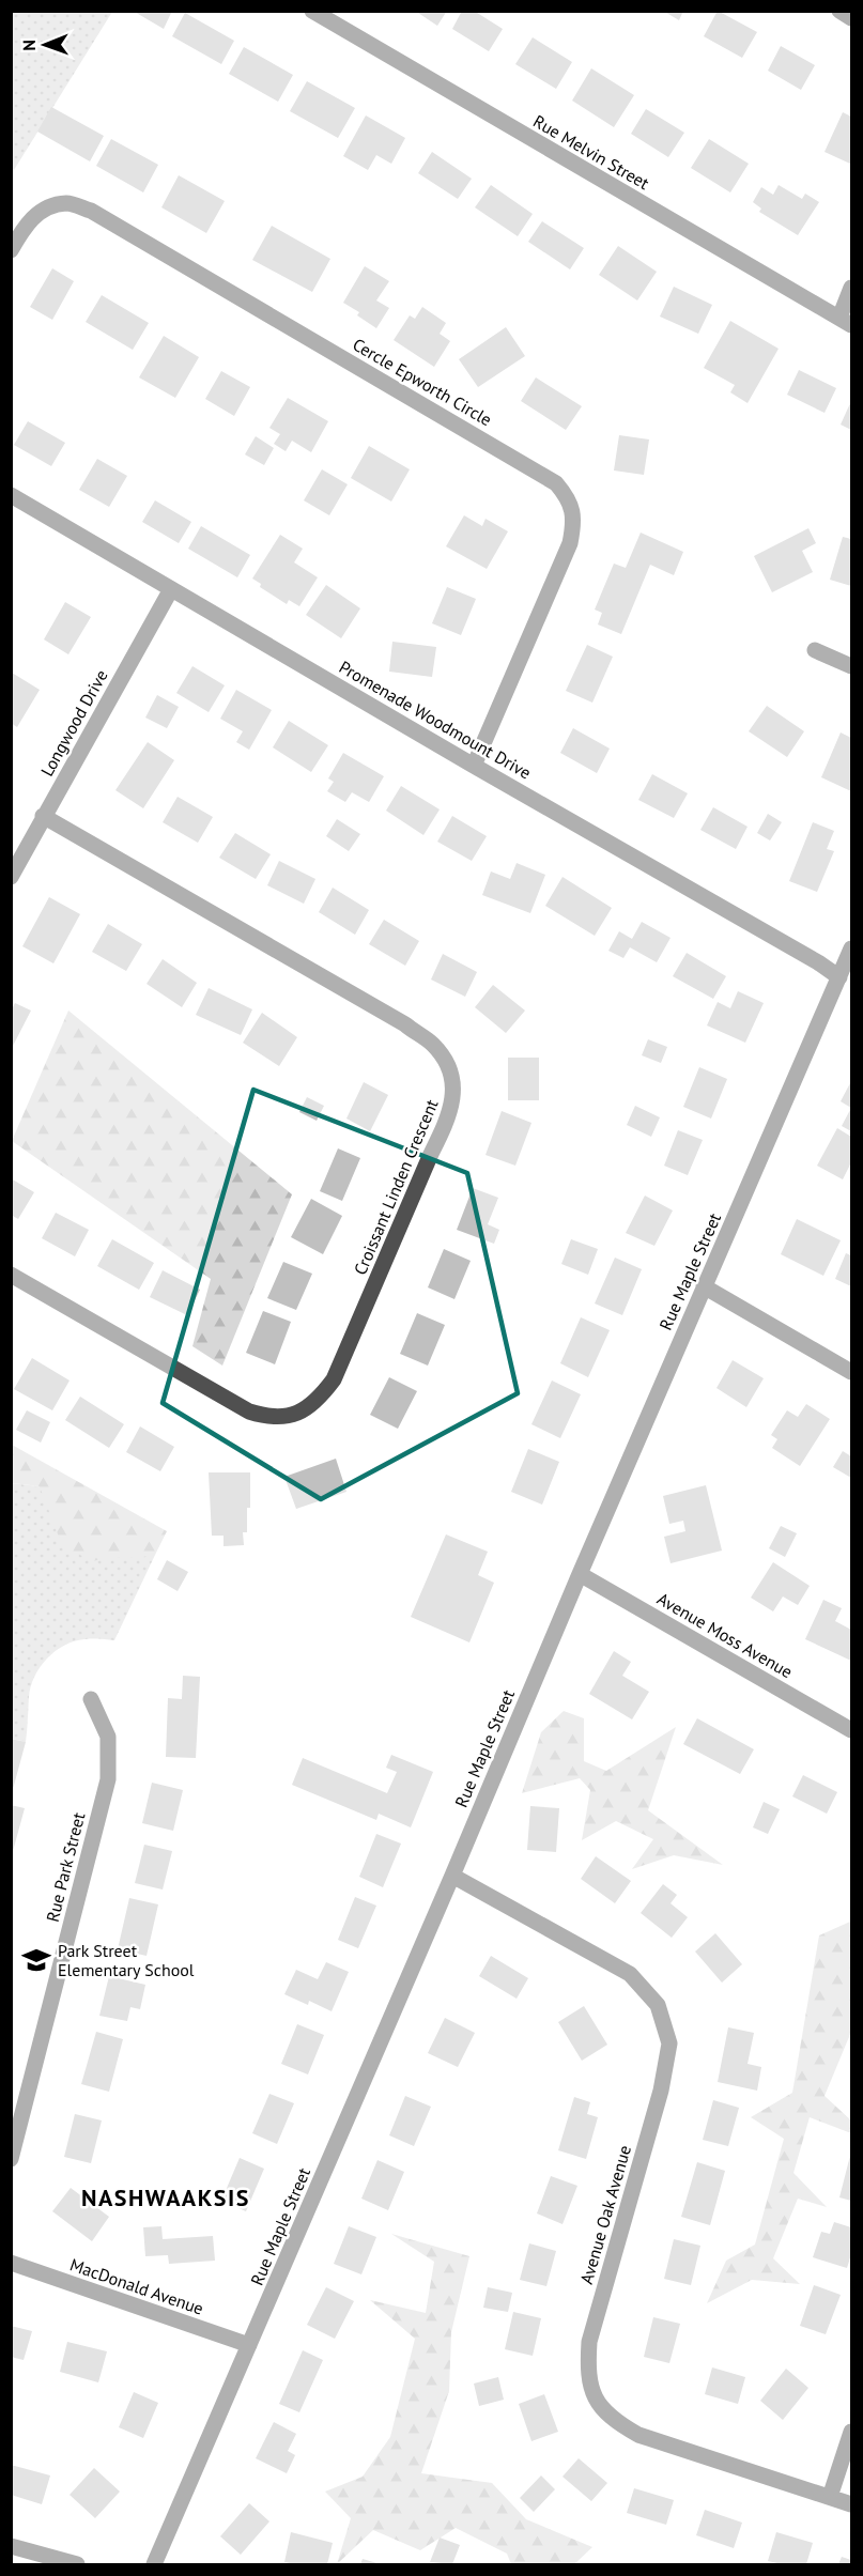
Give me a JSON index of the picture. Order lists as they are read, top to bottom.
{
  "streets": {
    "street": [
      "Rue Melvin Street",
      "Cercle Epworth Circle",
      "Promenade Woodmount Drive",
      "Longwood Drive",
      "Croissant Linden Crescent",
      "Rue Maple Street",
      "Avenue Moss Avenue",
      "Rue Park Street",
      "Avenue Oak Avenue",
      "MacDonald Avenue"
    ]
  },
  "crossings": [
    ["Cercle Epworth Circle", "Promenade Woodmount Drive"],
    ["Promenade Woodmount Drive", "Longwood Drive"],
    ["Promenade Woodmount Drive", "Rue Maple Street"],
    ["Longwood Drive", "Croissant Linden Crescent"],
    ["Rue Maple Street", "Avenue Moss Avenue"],
    ["Rue Maple Street", "Avenue Oak Avenue"],
    ["Rue Maple Street", "MacDonald Avenue"]
  ],
  "districts": ["NASHWAAKSIS"],
  "places": {
    "school or university": ["Park Street Elementary School"]
  },
  "north": "left"
}
